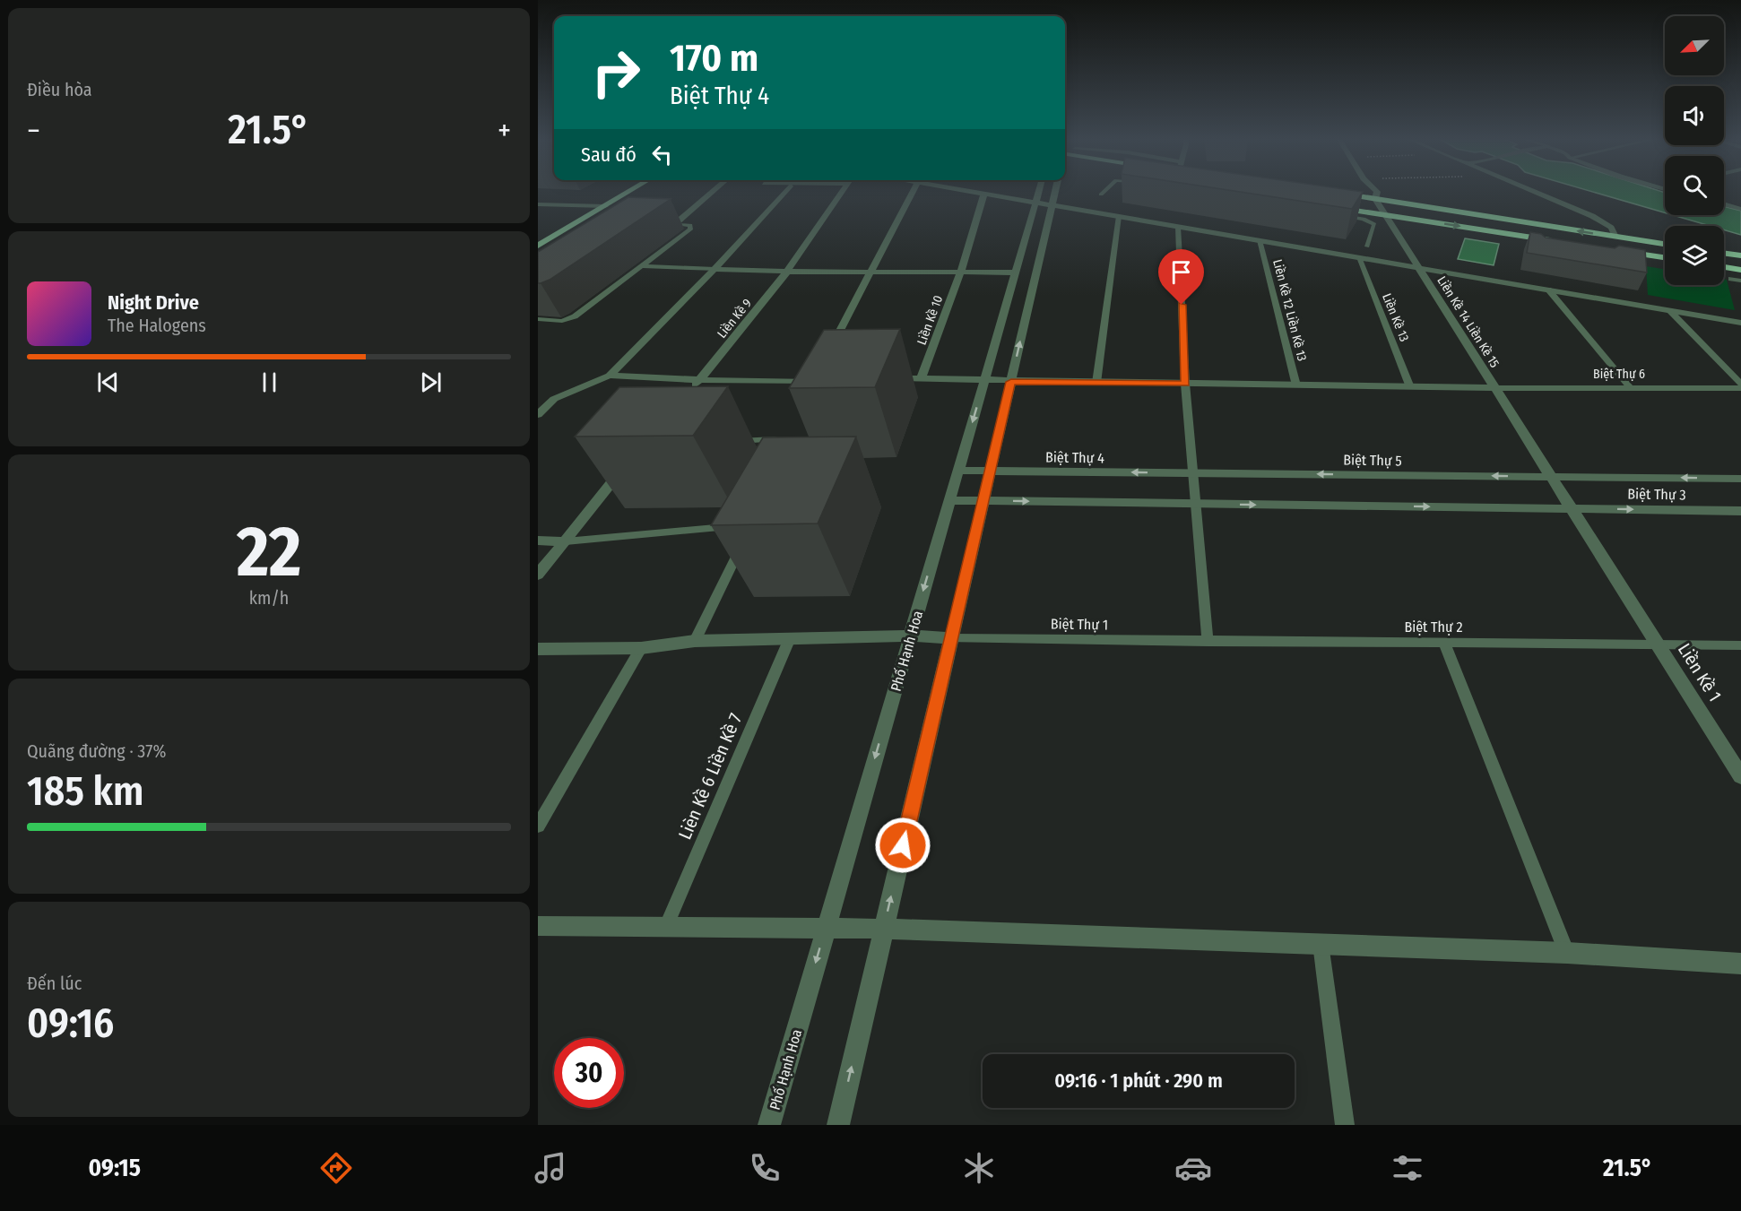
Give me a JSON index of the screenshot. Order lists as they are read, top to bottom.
{
  "streets": {
    "street": [
      "Liền Kề 9",
      "Liền Kề 10",
      "Liền Kề 14 Liền Kề 15",
      "Biệt Thự 6",
      "Biệt Thự 4",
      "Biệt Thự 5",
      "Biệt Thự 3",
      "Phố Hạnh Hoa",
      "Liền Kề 1"
    ],
    "lane": [
      "Liền Kề 12 Liền Kề 13",
      "Liền Kề 13",
      "Biệt Thự 1",
      "Biệt Thự 2",
      "Lièn Kề 6 Liền Kề 7"
    ]
  },
  "crossings": [
    ["Liền Kề 14 Liền Kề 15", "Biệt Thự 6"],
    ["Liền Kề 14 Liền Kề 15", "Biệt Thự 5"],
    ["Liền Kề 14 Liền Kề 15", "Biệt Thự 3"],
    ["Liền Kề 14 Liền Kề 15", "Liền Kề 1"],
    ["Biệt Thự 4", "Biệt Thự 5"],
    ["Biệt Thự 4", "Phố Hạnh Hoa"],
    ["Biệt Thự 3", "Liền Kề 1"],
    ["Biệt Thự 1", "Biệt Thự 2"],
    ["Biệt Thự 2", "Liền Kề 1"]
  ],
  "north": "bottom left",
  "page": {
    "tile": [
      "Điều hòa",
      ["22", "km/h"],
      ["Quãng đường · 37%", "185 km"],
      ["Đến lúc", "09:16"]
    ],
    "turn": ["170 m", "Biệt Thự 4"],
    "heat": ["−", "21.5°", "+"],
    "then": "Sau đó",
    "song": ["Night Drive", "The Halogens"],
    "limit": "30",
    "trip": "09:16 · 1 phút · 290 m",
    "tabs": ["09:15", "21.5°"]
  }
}
